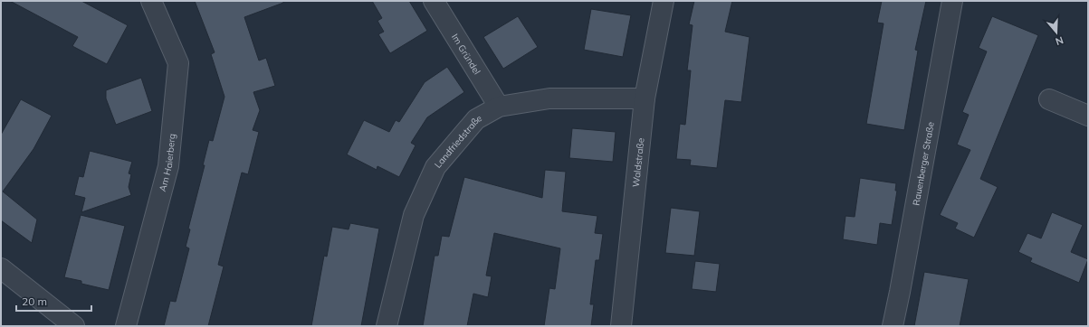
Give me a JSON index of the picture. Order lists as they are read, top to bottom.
{
  "streets": {
    "street": [
      "Im Gründel",
      "Landfriedstraße",
      "Am Haierberg",
      "Waldstraße",
      "Rauenberger Straße"
    ]
  },
  "crossings": [
    ["Im Gründel", "Landfriedstraße"],
    ["Landfriedstraße", "Waldstraße"]
  ],
  "scale_bar": "20 m",
  "north": "bottom"
}
